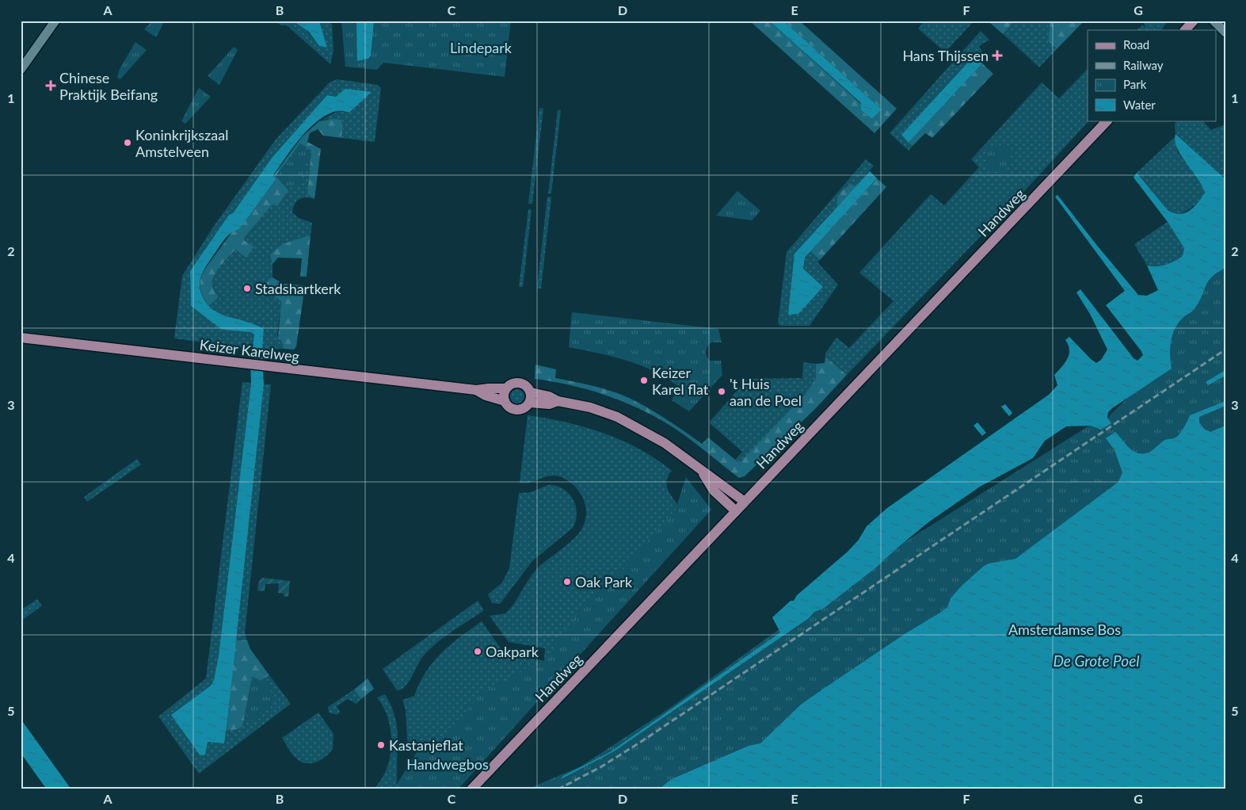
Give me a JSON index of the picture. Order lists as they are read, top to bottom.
{
  "streets": {
    "main road": ["Handweg", "Keizer Karelweg"]
  },
  "water": ["De Grote Poel"],
  "parks": ["Lindepark", "Amsterdamse Bos", "Handwegbos"],
  "places": {
    "health": ["Hans Thijssen", "Chinese Praktijk Beifang"],
    "other": [
      "Koninkrijkszaal Amstelveen",
      "Stadshartkerk",
      "Keizer Karel flat",
      "'t Huis aan de Poel",
      "Oak Park",
      "Oakpark",
      "Kastanjeflat"
    ]
  },
  "legend": [
    "Road",
    "Railway",
    "Park",
    "Water"
  ],
  "grid": {
    "columns": [
      "A",
      "B",
      "C",
      "D",
      "E",
      "F",
      "G"
    ],
    "rows": [
      "1",
      "2",
      "3",
      "4",
      "5"
    ]
  }
}
